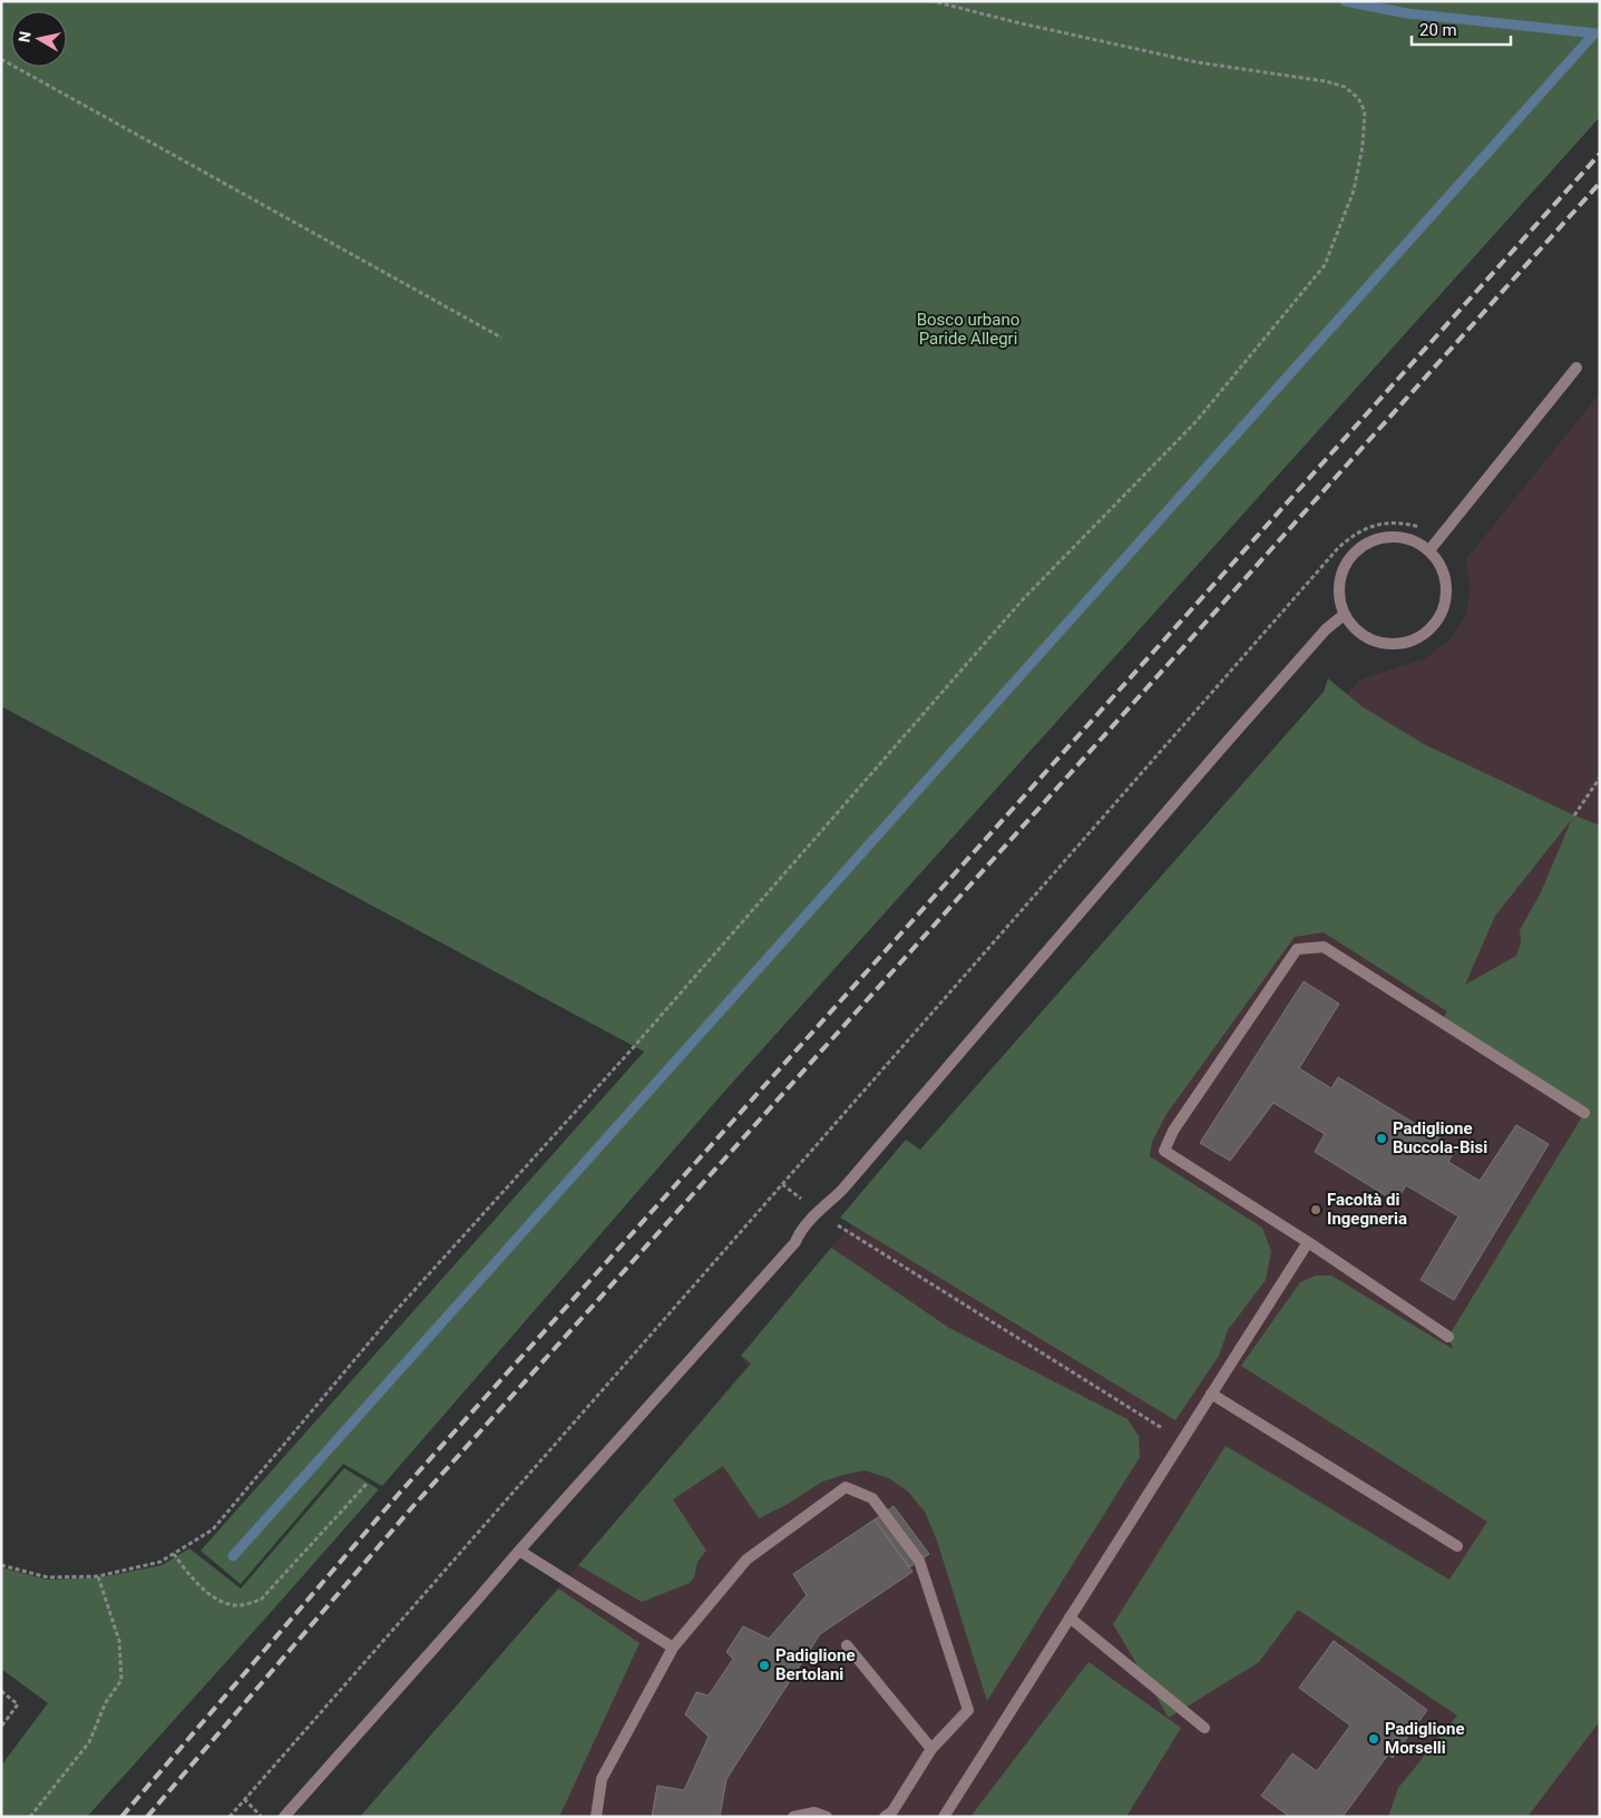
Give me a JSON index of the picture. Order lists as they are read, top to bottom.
{
  "parks": ["Bosco urbano Paride Allegri"],
  "places": [
    "Padiglione Buccola-Bisi",
    "Facoltà di Ingegneria",
    "Padiglione Bertolani",
    "Padiglione Morselli"
  ],
  "scale_bar": "20 m",
  "north": "left"
}
